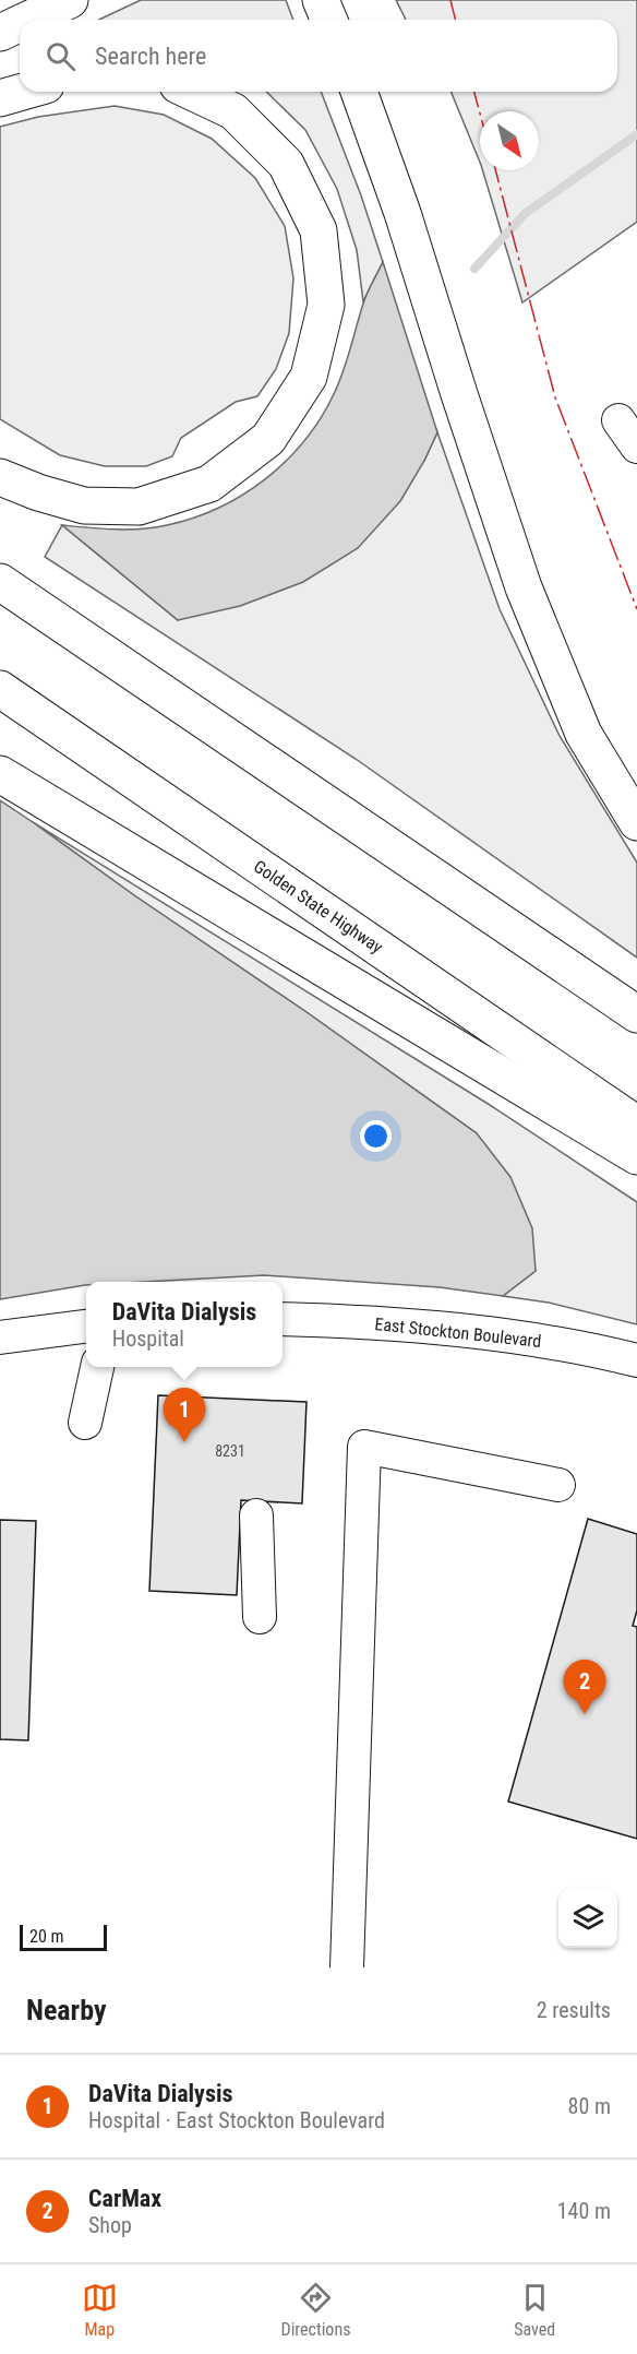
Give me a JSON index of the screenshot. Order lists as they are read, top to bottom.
{
  "streets": {
    "main road": ["Golden State Highway"],
    "street": ["East Stockton Boulevard"]
  },
  "house_numbers": ["8231"],
  "scale_bar": "20 m",
  "north": "bottom right",
  "page": {
    "search": "Search here",
    "popup": ["DaVita Dialysis", "Hospital"],
    "pins": ["1", "2"],
    "scale": "20 m",
    "heading": ["Nearby", "2 results"],
    "list": [
      {
        "mark": "1",
        "name": "DaVita Dialysis",
        "note": "Hospital · East Stockton Boulevard",
        "value": "80 m"
      },
      {
        "mark": "2",
        "name": "CarMax",
        "note": "Shop",
        "value": "140 m"
      }
    ],
    "nav": ["Map", "Directions", "Saved"]
  }
}
